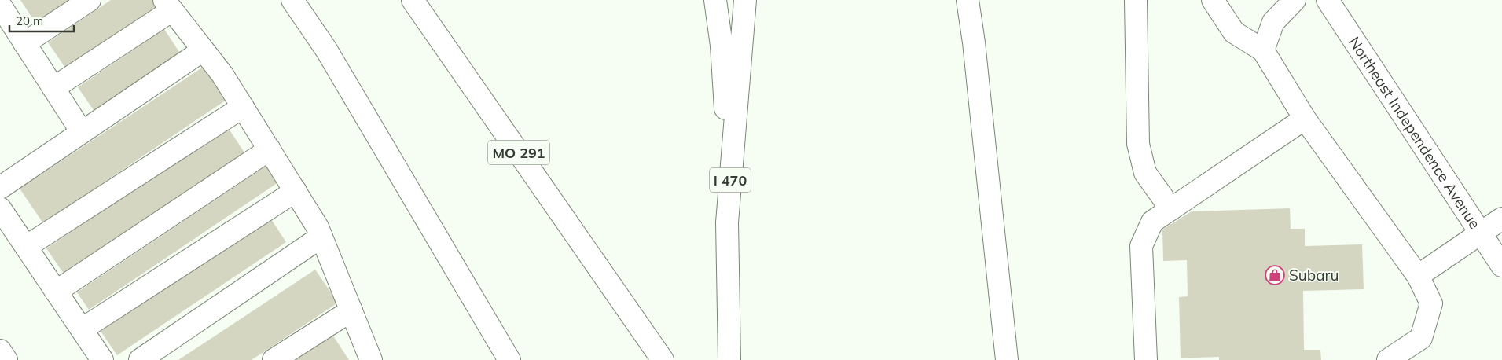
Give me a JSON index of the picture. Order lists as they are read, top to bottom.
{
  "streets": {
    "main road": ["Northeast Independence Avenue", "MO 291", "I 470"]
  },
  "places": {
    "shop": ["Subaru"]
  },
  "scale_bar": "20 m"
}
